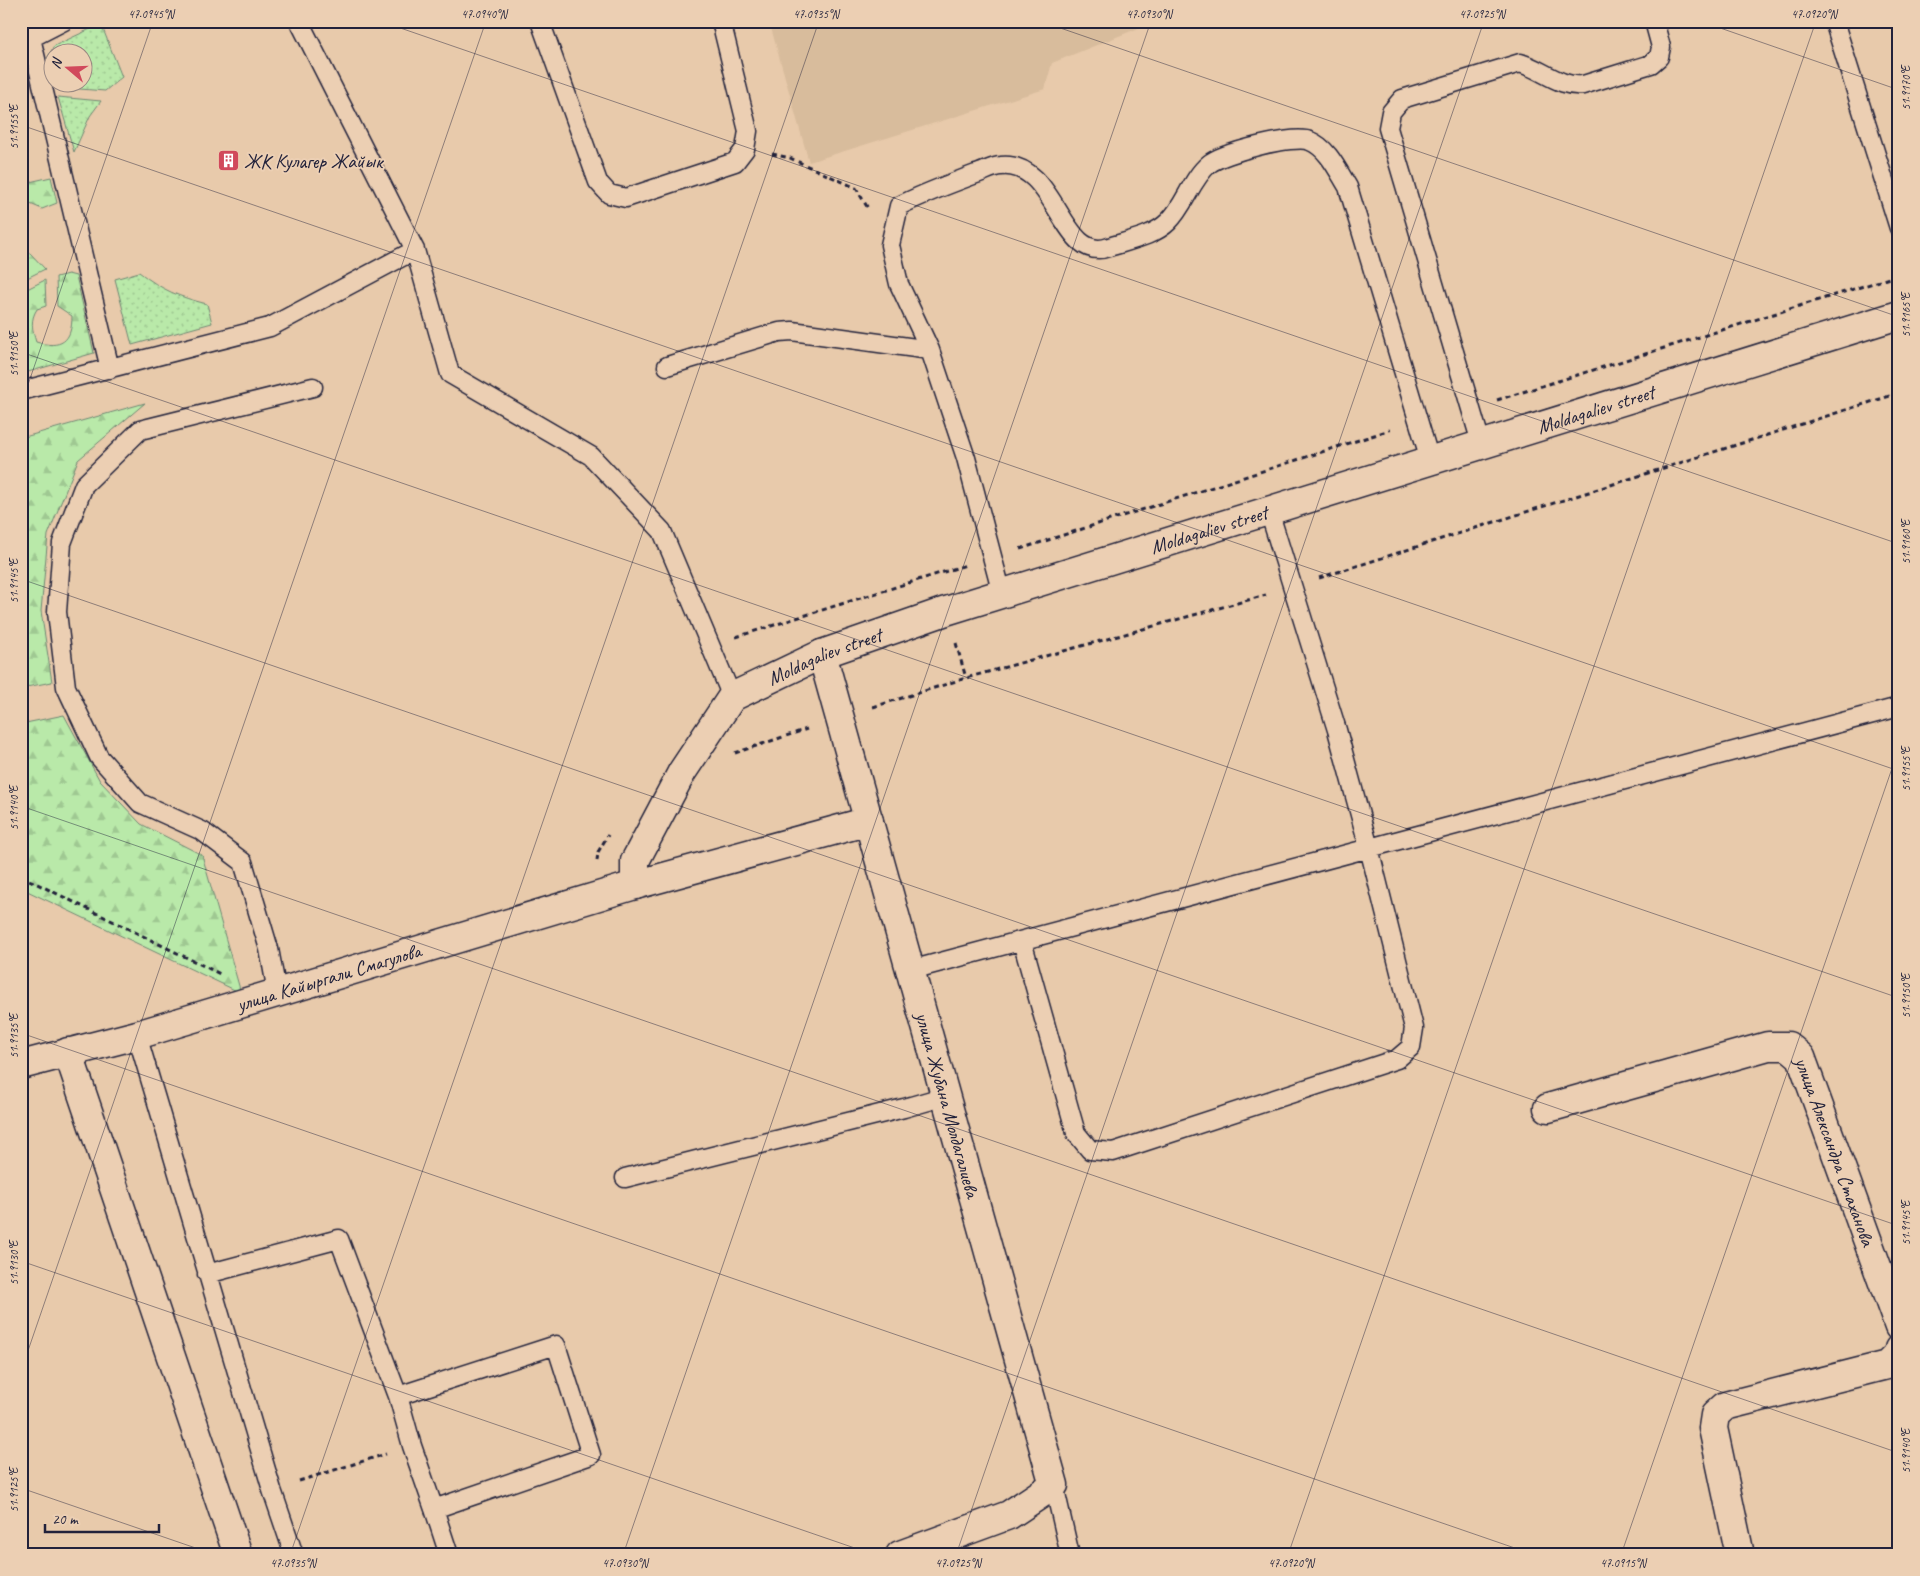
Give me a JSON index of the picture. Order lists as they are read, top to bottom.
{
  "streets": {
    "street": [
      "Moldagaliev street",
      "улица Кайыргали Смагулова",
      "улица Жубана Молдагалиева",
      "улица Александра Стаханова"
    ]
  },
  "crossings": [
    ["Moldagaliev street", "улица Жубана Молдагалиева"],
    ["улица Кайыргали Смагулова", "улица Жубана Молдагалиева"]
  ],
  "places": {
    "building": ["ЖК Кулагер Жайык"]
  },
  "scale_bar": "20 m",
  "north": "left",
  "coordinates": [
    "47.0945°N",
    "47.0940°N",
    "47.0935°N",
    "47.0930°N",
    "47.0925°N",
    "47.0920°N",
    "51.9170°E",
    "51.9155°E",
    "51.9165°E",
    "51.9150°E",
    "51.9160°E",
    "51.9145°E",
    "51.9140°E",
    "51.9135°E",
    "51.9130°E",
    "51.9125°E",
    "47.0915°N"
  ]
}
